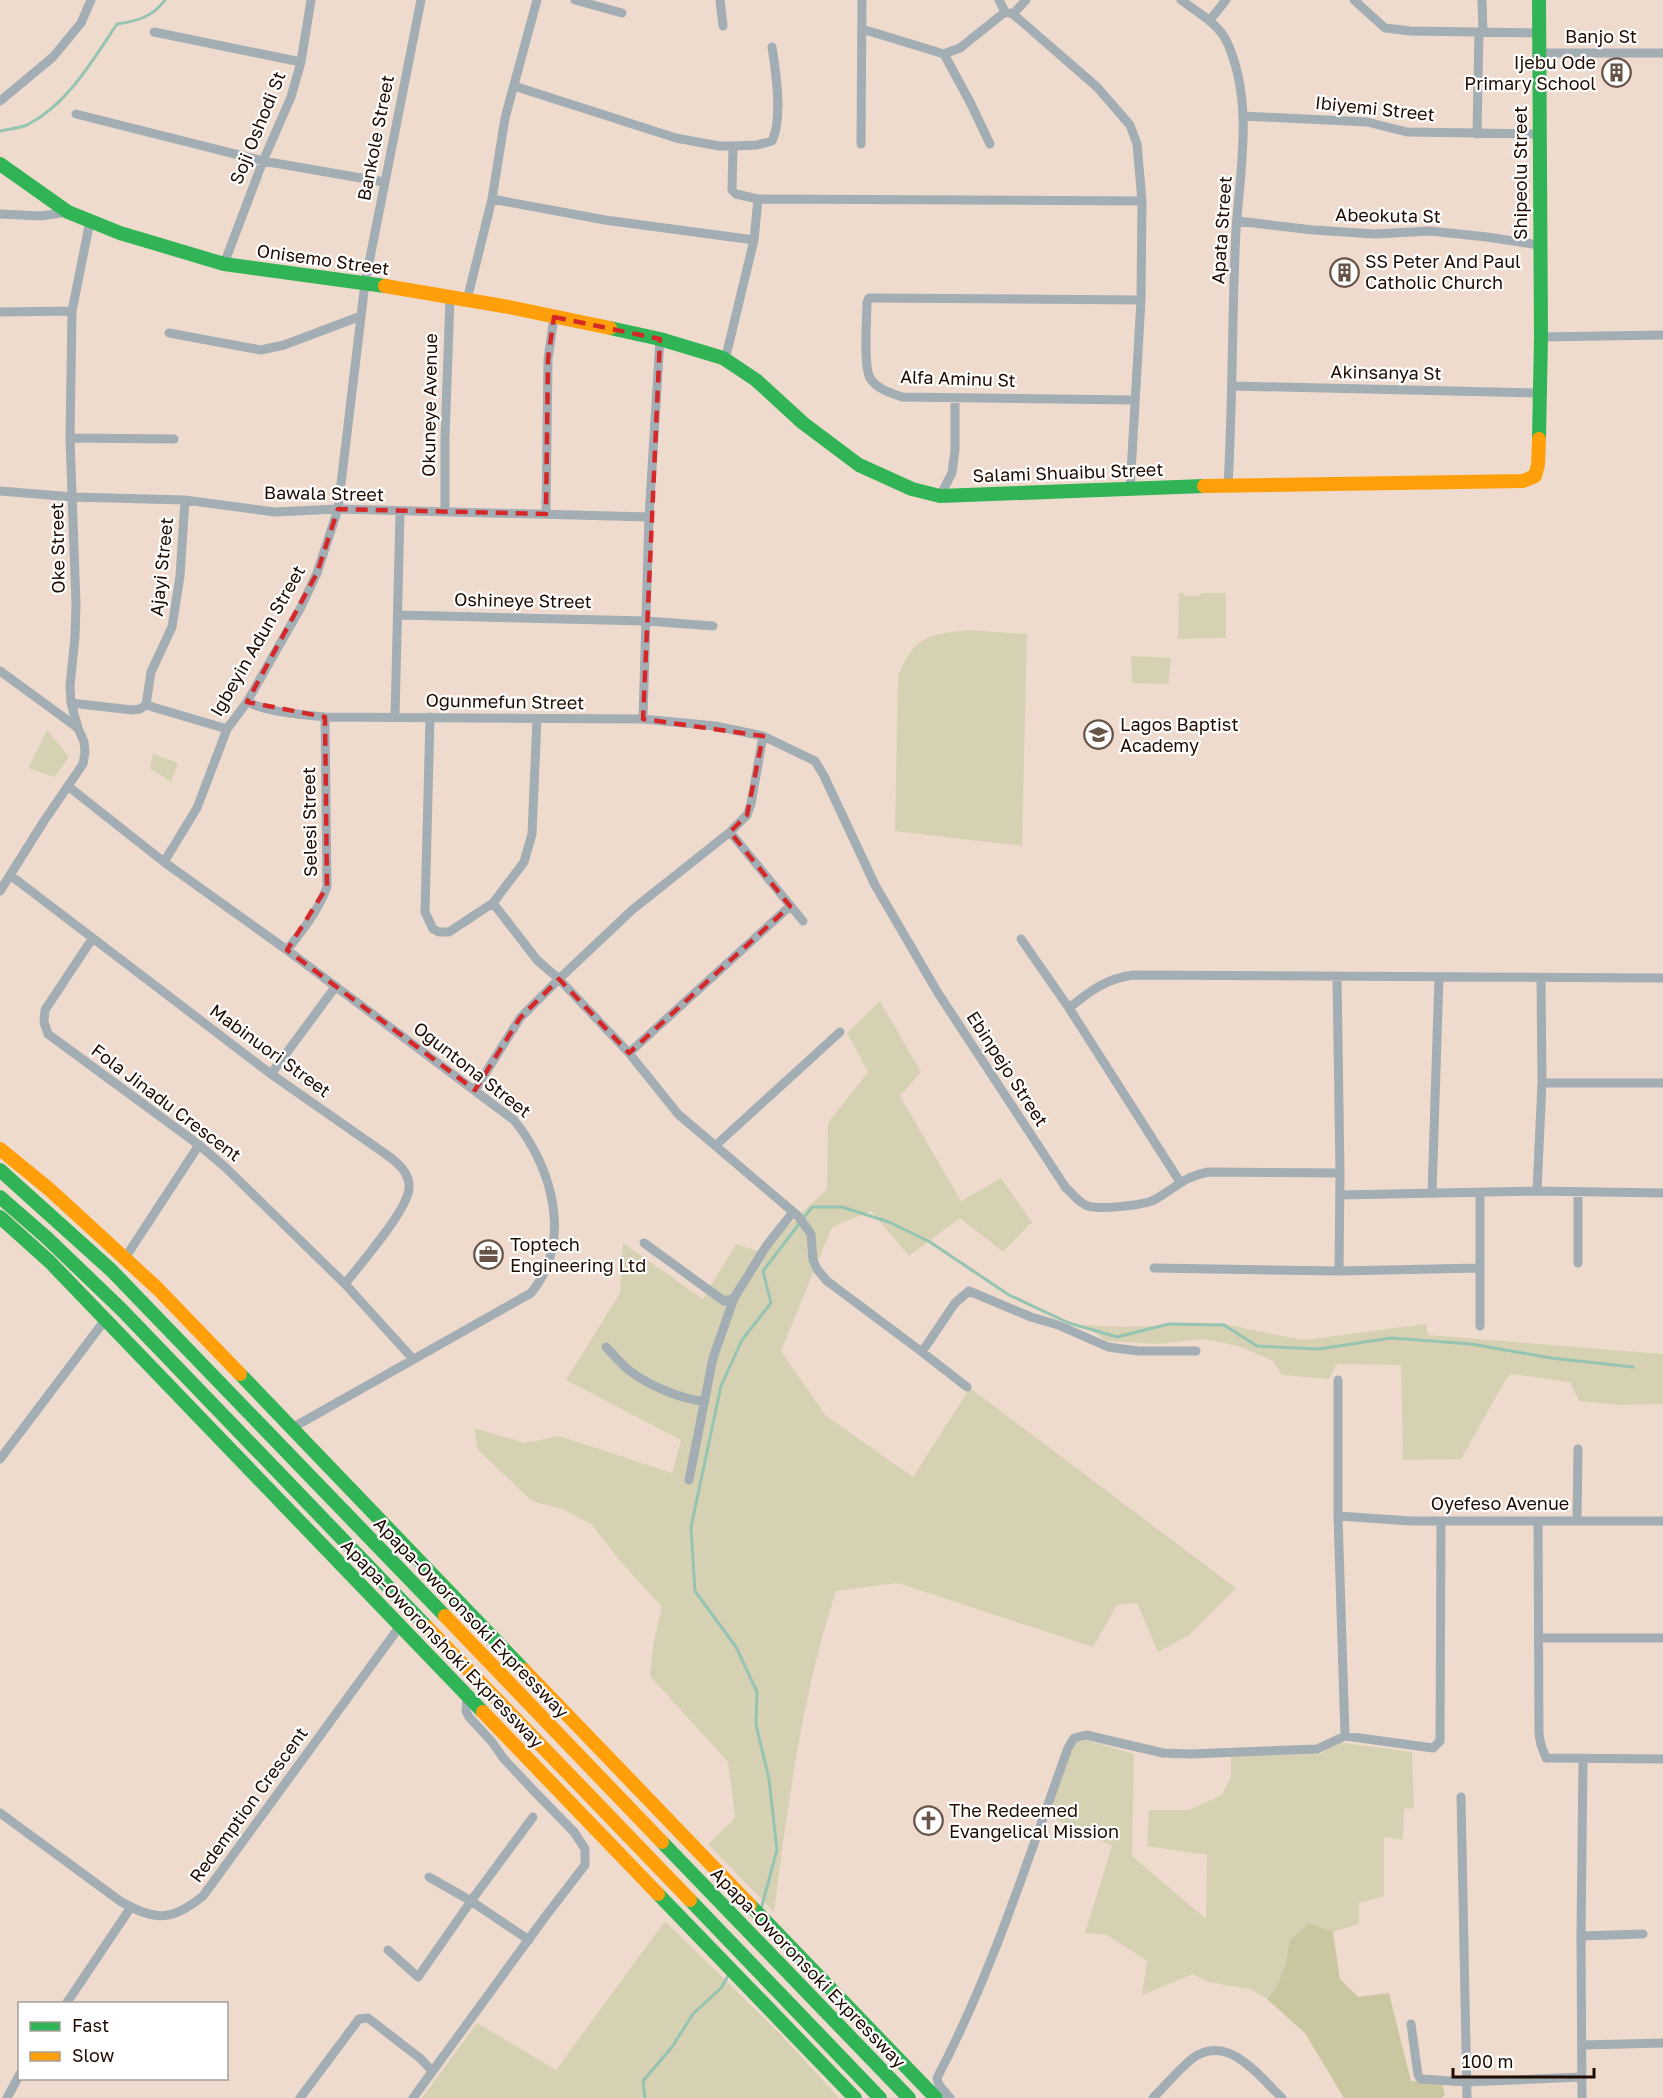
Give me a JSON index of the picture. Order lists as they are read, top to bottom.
{
  "streets": {
    "main road": [
      "Shipeolu Street",
      "Onisemo Street",
      "Salami Shuaibu Street",
      "Apapa-Oworonsoki Expressway",
      "Apapa-Oworonshoki Expressway"
    ],
    "street": [
      "Banjo St",
      "Ibiyemi Street",
      "Soji Oshodi St",
      "Bankole Street",
      "Abeokuta St",
      "Apata Street",
      "Akinsanya St",
      "Alfa Aminu St",
      "Okuneye Avenue",
      "Bawala Street",
      "Oke Street",
      "Ajayi Street",
      "Oshineye Street",
      "Igbeyin Adun Street",
      "Ogunmefun Street",
      "Selesi Street",
      "Mabinuori Street",
      "Ebinpejo Street",
      "Oguntona Street",
      "Fola Jinadu Crescent",
      "Oyefeso Avenue",
      "Redemption Crescent"
    ]
  },
  "crossings": [
    ["Banjo St", "Shipeolu Street"],
    ["Ibiyemi Street", "Shipeolu Street"],
    ["Ibiyemi Street", "Apata Street"],
    ["Soji Oshodi St", "Onisemo Street"],
    ["Bankole Street", "Onisemo Street"],
    ["Bankole Street", "Igbeyin Adun Street"],
    ["Shipeolu Street", "Abeokuta St"],
    ["Shipeolu Street", "Akinsanya St"],
    ["Shipeolu Street", "Salami Shuaibu Street"],
    ["Abeokuta St", "Apata Street"],
    ["Apata Street", "Akinsanya St"],
    ["Apata Street", "Salami Shuaibu Street"],
    ["Onisemo Street", "Okuneye Avenue"],
    ["Onisemo Street", "Salami Shuaibu Street"],
    ["Onisemo Street", "Oke Street"],
    ["Onisemo Street", "Igbeyin Adun Street"],
    ["Okuneye Avenue", "Bawala Street"],
    ["Bawala Street", "Oke Street"],
    ["Bawala Street", "Ajayi Street"],
    ["Bawala Street", "Igbeyin Adun Street"],
    ["Oke Street", "Mabinuori Street"],
    ["Oke Street", "Oguntona Street"],
    ["Igbeyin Adun Street", "Ogunmefun Street"],
    ["Igbeyin Adun Street", "Oguntona Street"],
    ["Ogunmefun Street", "Selesi Street"],
    ["Ogunmefun Street", "Ebinpejo Street"],
    ["Selesi Street", "Oguntona Street"],
    ["Mabinuori Street", "Fola Jinadu Crescent"],
    ["Oguntona Street", "Fola Jinadu Crescent"],
    ["Oguntona Street", "Apapa-Oworonsoki Expressway"],
    ["Apapa-Oworonshoki Expressway", "Redemption Crescent"]
  ],
  "places": {
    "building": ["Ijebu Ode Primary School", "SS Peter And Paul Catholic Church"],
    "school or university": ["Lagos Baptist Academy"],
    "office": ["Toptech Engineering Ltd"],
    "church": ["The Redeemed Evangelical Mission"]
  },
  "legend": ["Fast", "Slow"],
  "scale_bar": "100 m"
}
